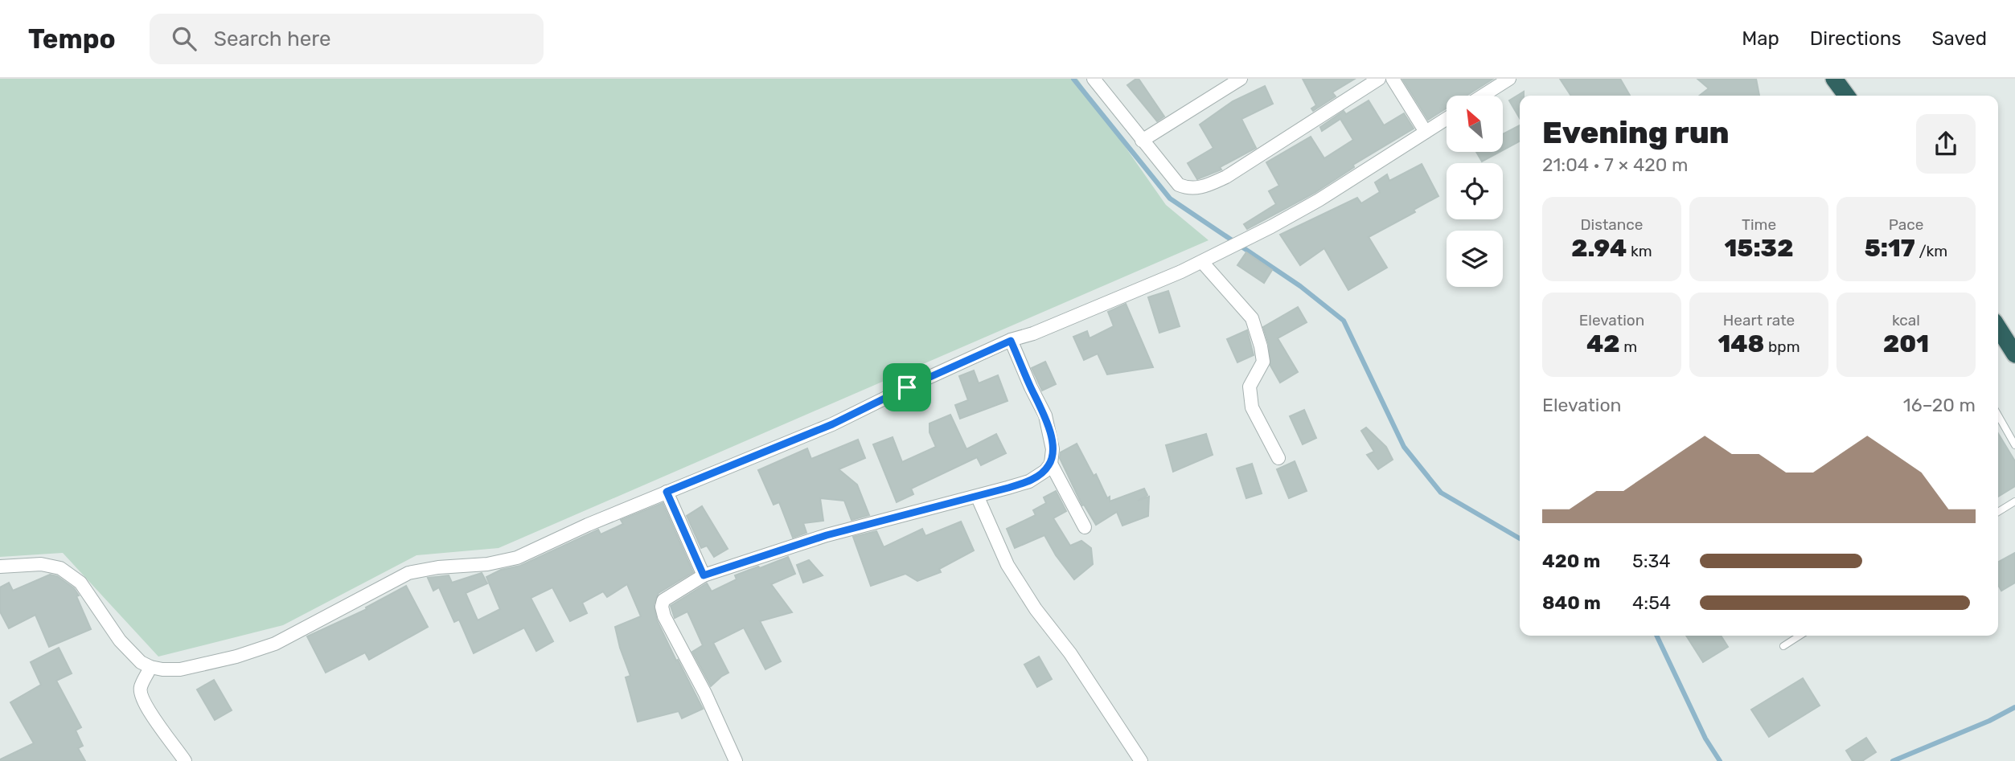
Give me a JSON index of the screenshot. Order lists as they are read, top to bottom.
{
  "north": "top left",
  "page": {
    "header": "Tempo",
    "search": "Search here",
    "nav": ["Map", "Directions", "Saved"],
    "heading": ["Evening run", "21:04 · 7 × 420 m"],
    "stats": [
      ["Distance", "2.94 km"],
      ["Time", "15:32"],
      ["Pace", "5:17 /km"],
      ["Elevation", "42 m"],
      ["Heart rate", "148 bpm"],
      ["kcal", "201"]
    ],
    "chart": ["Elevation", "16–20 m"],
    "list": [
      {
        "name": "420 m",
        "note": "5:34"
      },
      {
        "name": "840 m",
        "note": "4:54"
      }
    ]
  }
}
